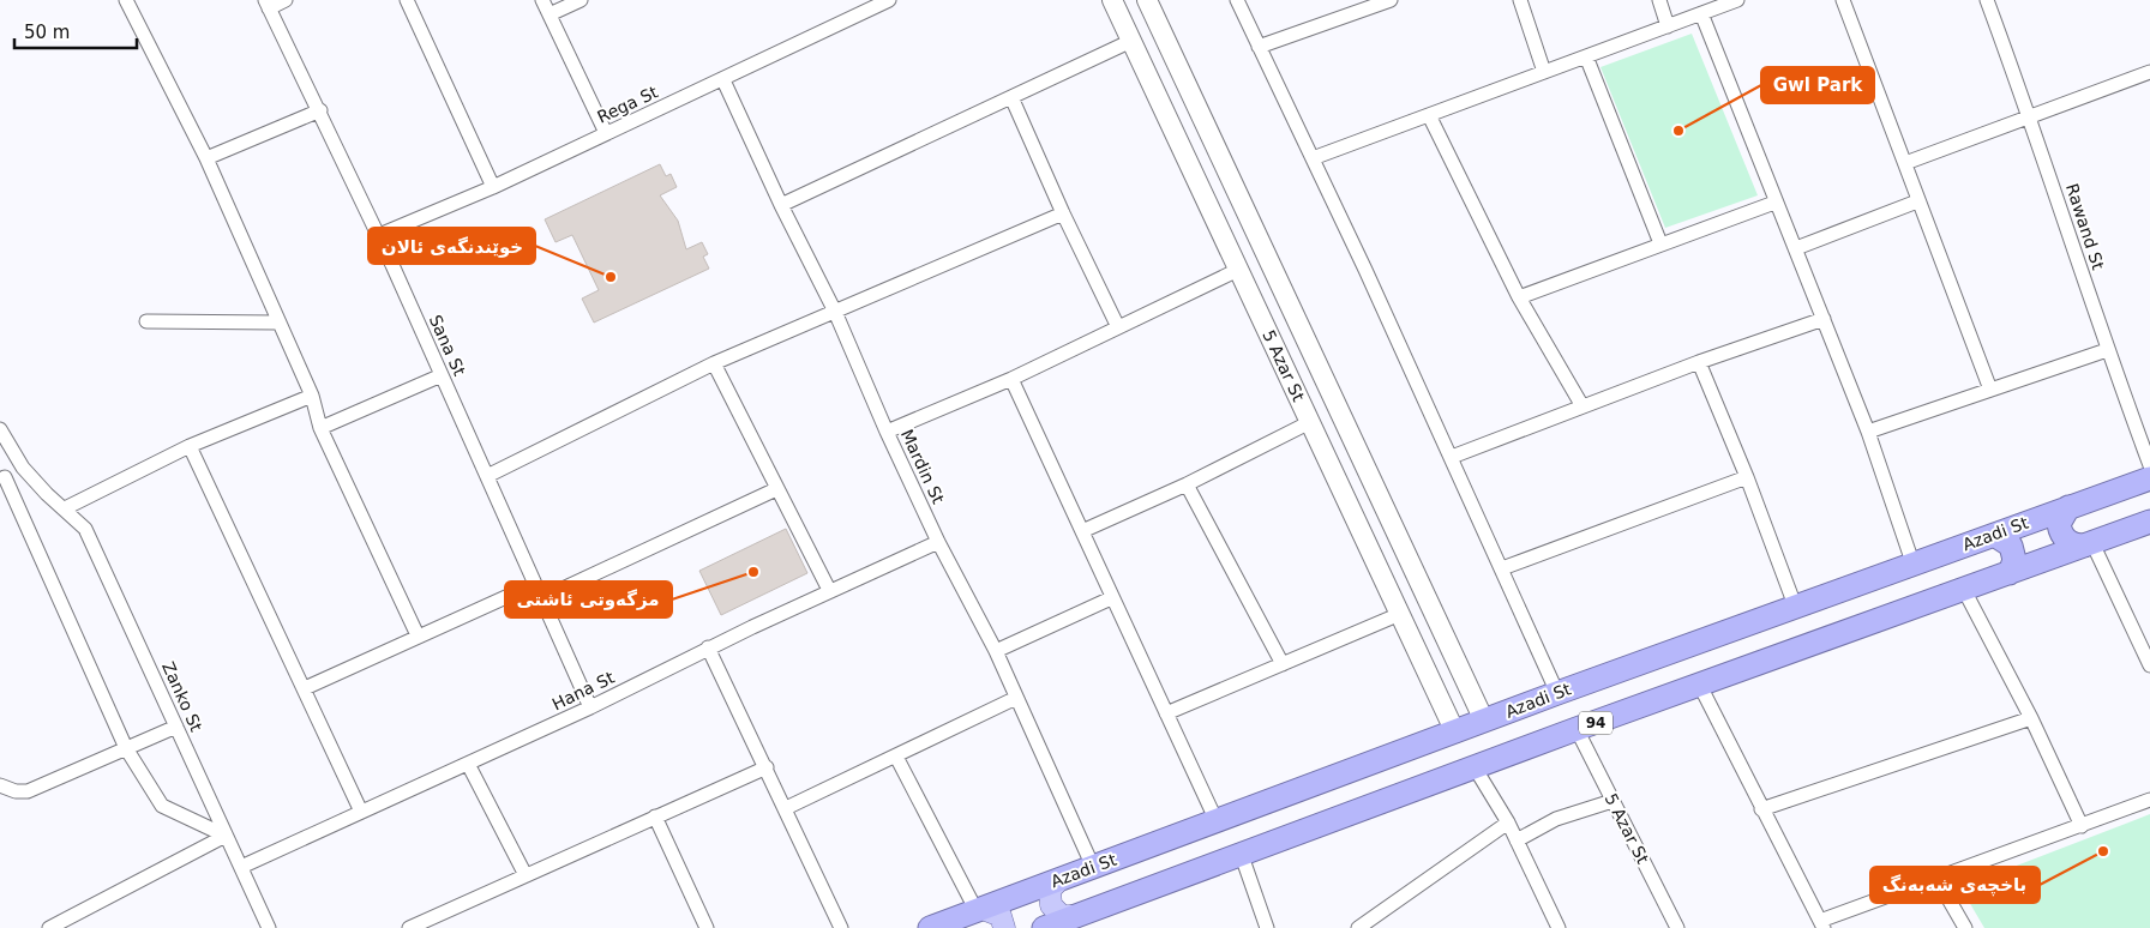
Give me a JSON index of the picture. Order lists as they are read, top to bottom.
{
  "streets": {
    "highway": ["Azadi St", "94"],
    "main road": ["5 Azar St"],
    "street": [
      "Rega St",
      "Rawand St",
      "Sana St",
      "Mardin St",
      "Hana St",
      "Zanko St"
    ]
  },
  "crossings": [
    ["Rega St", "Sana St"],
    ["Rega St", "Mardin St"],
    ["Sana St", "Hana St"],
    ["5 Azar St", "Azadi St"],
    ["5 Azar St", "94"],
    ["Mardin St", "Azadi St"],
    ["Mardin St", "Hana St"],
    ["Hana St", "Zanko St"]
  ],
  "places": [
    "Gwl Park",
    "خوێندنگەی ئالان",
    "مزگەوتی ئاشتی",
    "باخچەی شەبەنگ"
  ],
  "scale_bar": "50 m"
}
